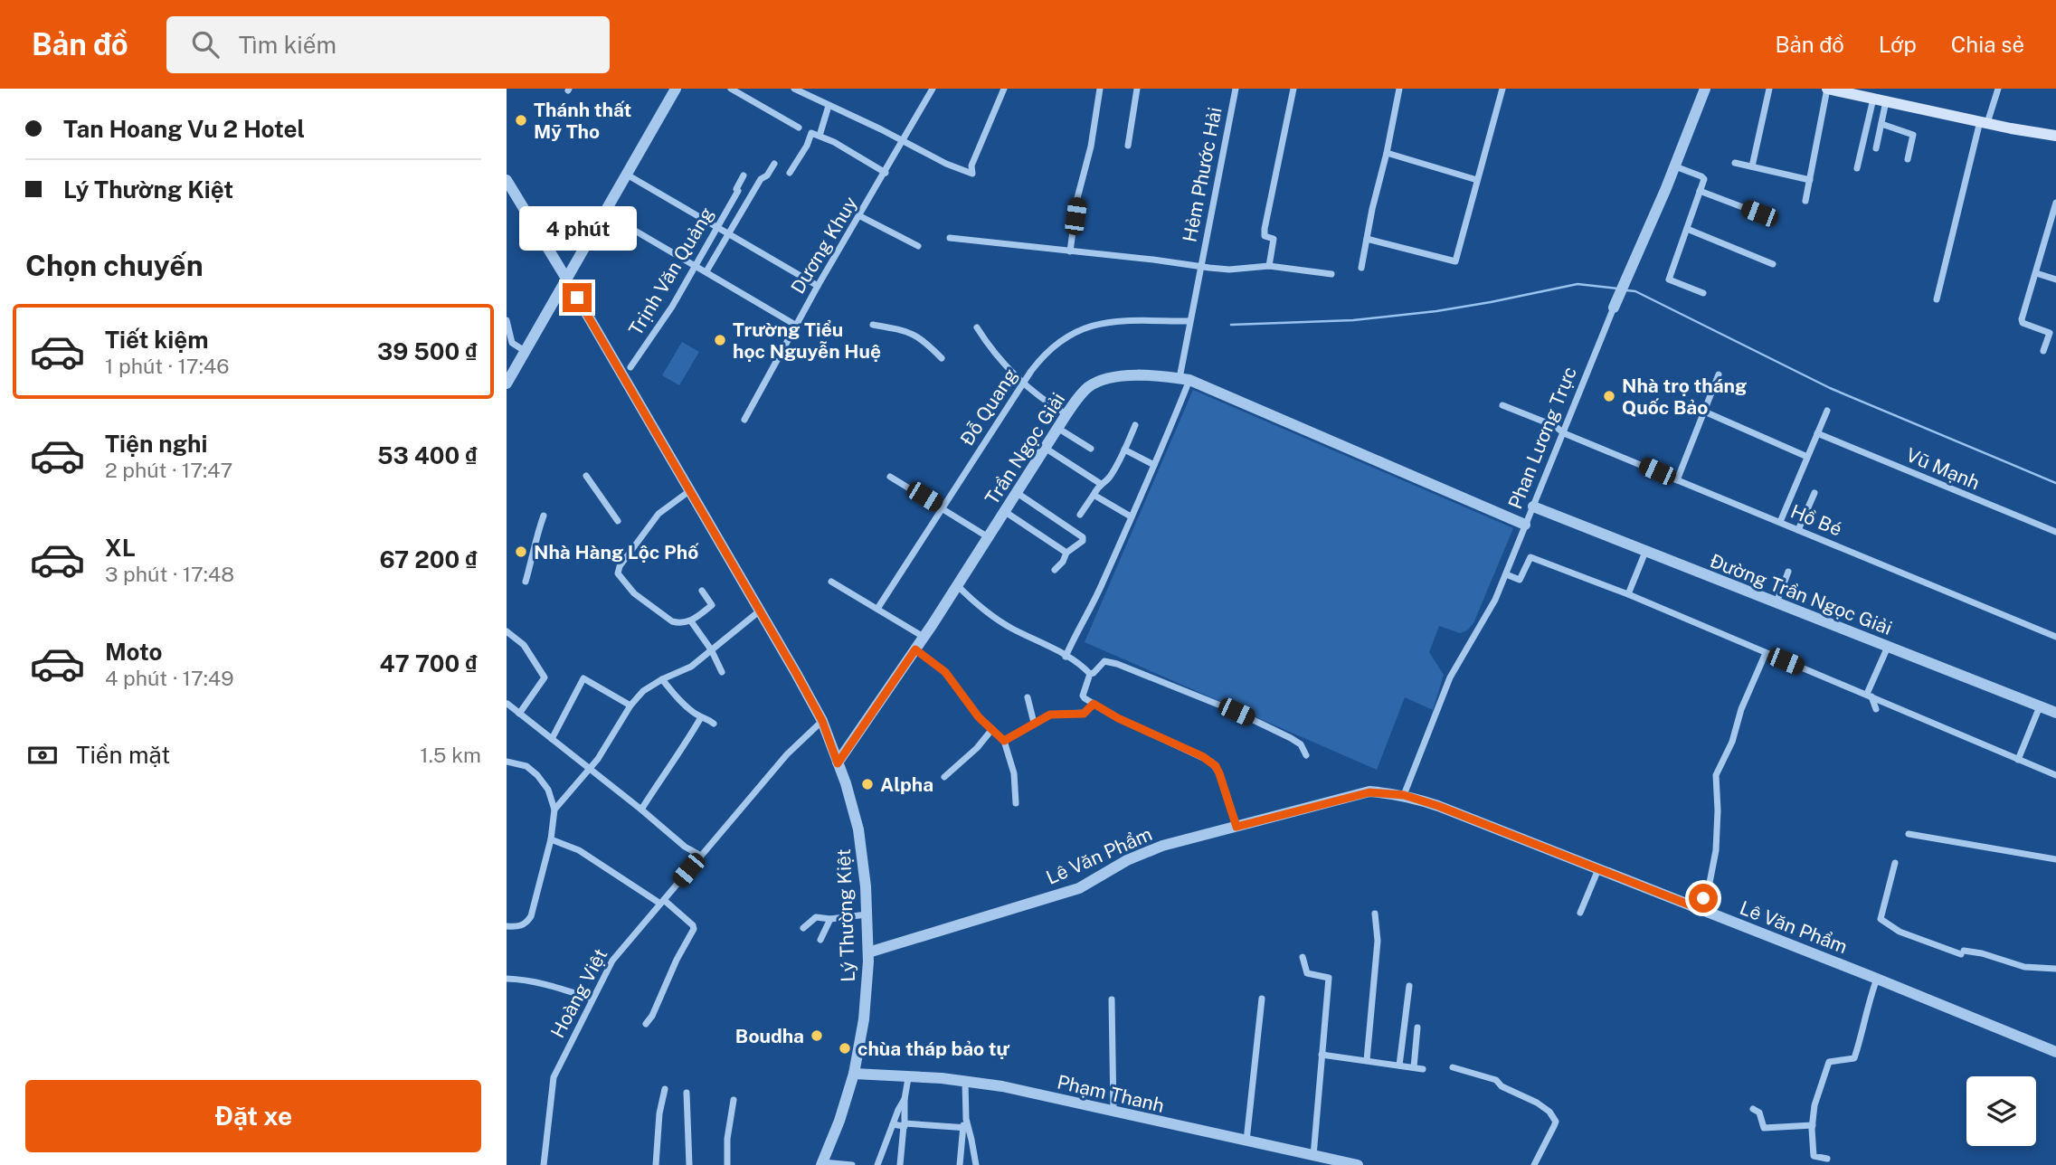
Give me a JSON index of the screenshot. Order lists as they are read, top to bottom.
{
  "streets": {
    "street": [
      "Hẻm Phước Hải",
      "Dương Khuy",
      "Trịnh Văn Quảng",
      "Đỗ Quang",
      "Phan Lương Trực",
      "Trần Ngọc Giải",
      "Vũ Mạnh",
      "Hồ Bé",
      "Đường Trần Ngọc Giải",
      "Lê Văn Phẩm",
      "Lý Thường Kiệt",
      "Hoàng Việt",
      "Phạm Thanh"
    ]
  },
  "crossings": [
    ["Hẻm Phước Hải", "Đỗ Quang"],
    ["Hẻm Phước Hải", "Trần Ngọc Giải"],
    ["Phan Lương Trực", "Trần Ngọc Giải"],
    ["Phan Lương Trực", "Hồ Bé"],
    ["Phan Lương Trực", "Đường Trần Ngọc Giải"],
    ["Phan Lương Trực", "Lê Văn Phẩm"],
    ["Trần Ngọc Giải", "Lý Thường Kiệt"],
    ["Lê Văn Phẩm", "Lý Thường Kiệt"],
    ["Lý Thường Kiệt", "Hoàng Việt"],
    ["Lý Thường Kiệt", "Phạm Thanh"]
  ],
  "places": [
    "Thánh thất Mỹ Tho",
    "Trường Tiểu học Nguyễn Huệ",
    "Nhà trọ tháng Quốc Bảo",
    "Nhà Hàng Lộc Phố",
    "Alpha",
    "Boudha",
    "chùa tháp bảo tự"
  ],
  "page": {
    "header": "Bản đồ",
    "search": "Tìm kiếm",
    "nav": ["Bản đồ", "Lớp", "Chia sẻ"],
    "banner": ["Tan Hoang Vu 2 Hotel", "Lý Thường Kiệt"],
    "bubble": "4 phút",
    "heading": "Chọn chuyến",
    "list": [
      {
        "name": "Tiết kiệm",
        "note": "1 phút · 17:46",
        "value": "39 500 ₫"
      },
      {
        "name": "Tiện nghi",
        "note": "2 phút · 17:47",
        "value": "53 400 ₫"
      },
      {
        "name": "XL",
        "note": "3 phút · 17:48",
        "value": "67 200 ₫"
      },
      {
        "name": "Moto",
        "note": "4 phút · 17:49",
        "value": "47 700 ₫"
      }
    ],
    "pay": ["Tiền mặt", "1.5 km"],
    "buttons": "Đặt xe"
  }
}
